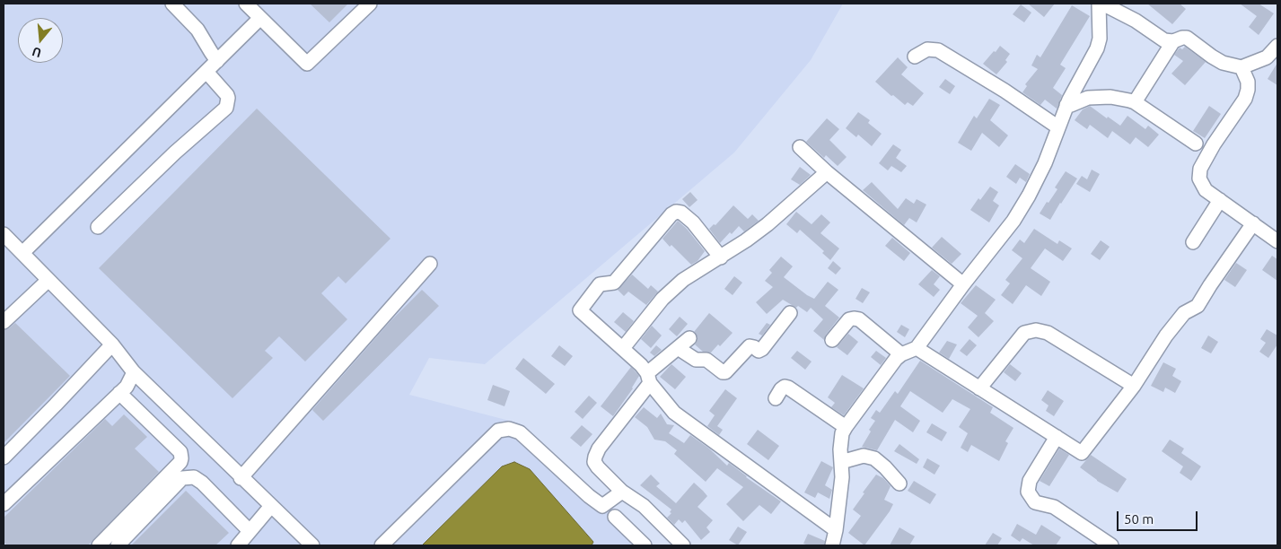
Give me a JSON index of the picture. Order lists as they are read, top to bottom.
{
  "scale_bar": "50 m",
  "north": "bottom"
}
